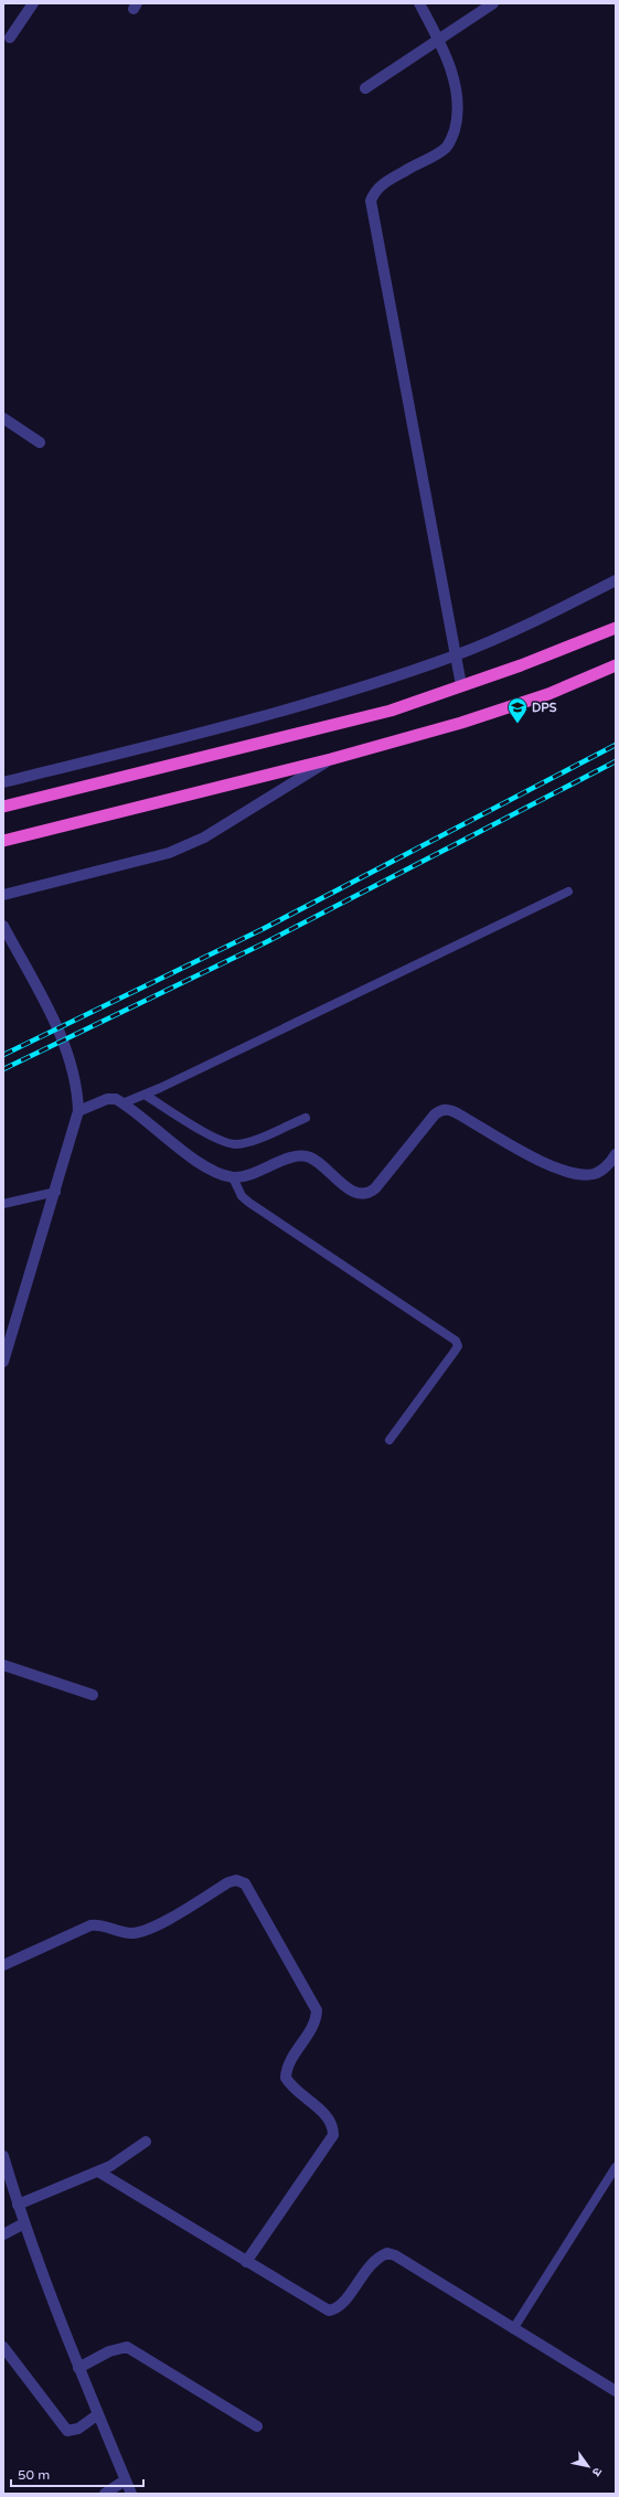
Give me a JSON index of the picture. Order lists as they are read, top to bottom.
{
  "places": {
    "school or university": ["DPS"]
  },
  "scale_bar": "50 m",
  "north": "bottom right"
}
